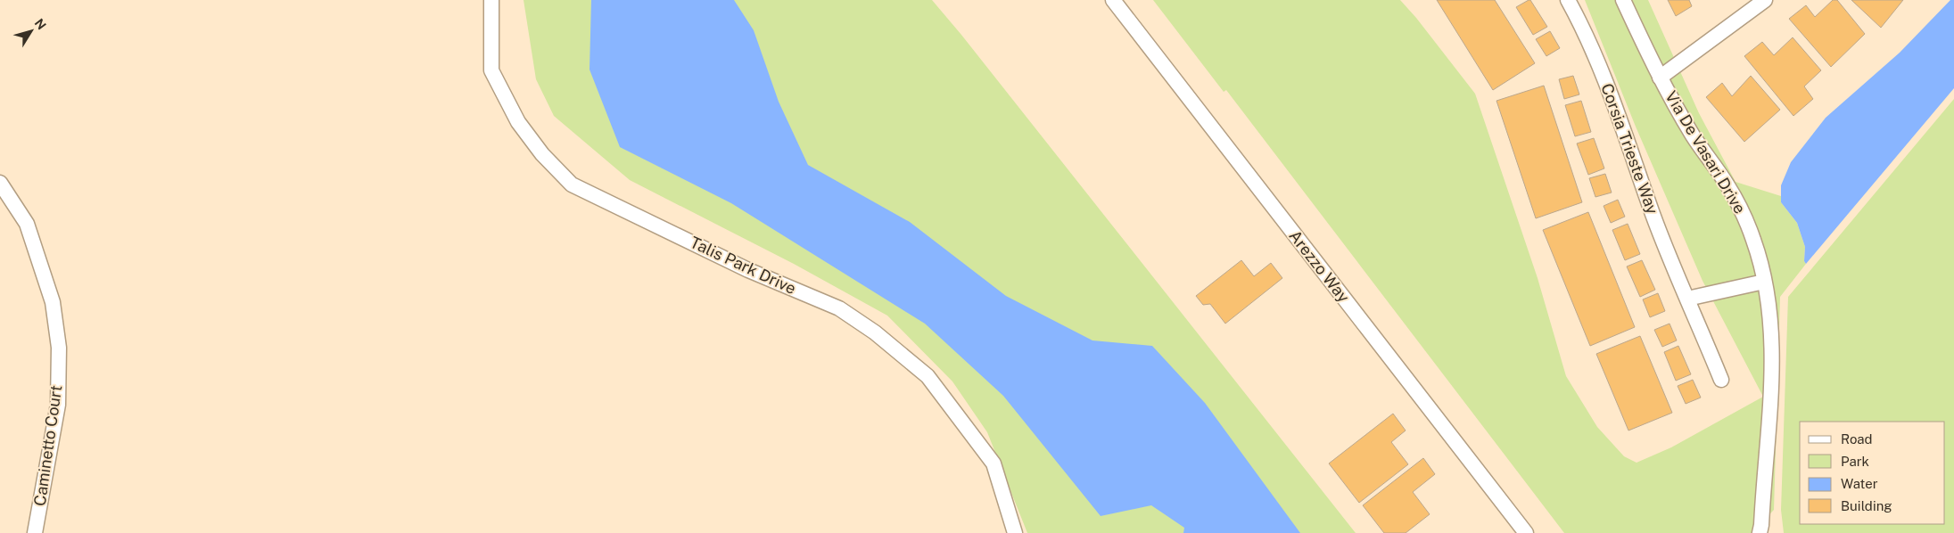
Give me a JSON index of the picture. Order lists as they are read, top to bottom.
{
  "streets": {
    "street": [
      "Corsia Trieste Way",
      "Via De Vasari Drive",
      "Talis Park Drive",
      "Arezzo Way",
      "Caminetto Court"
    ]
  },
  "legend": [
    "Road",
    "Park",
    "Water",
    "Building"
  ],
  "north": "top right"
}
